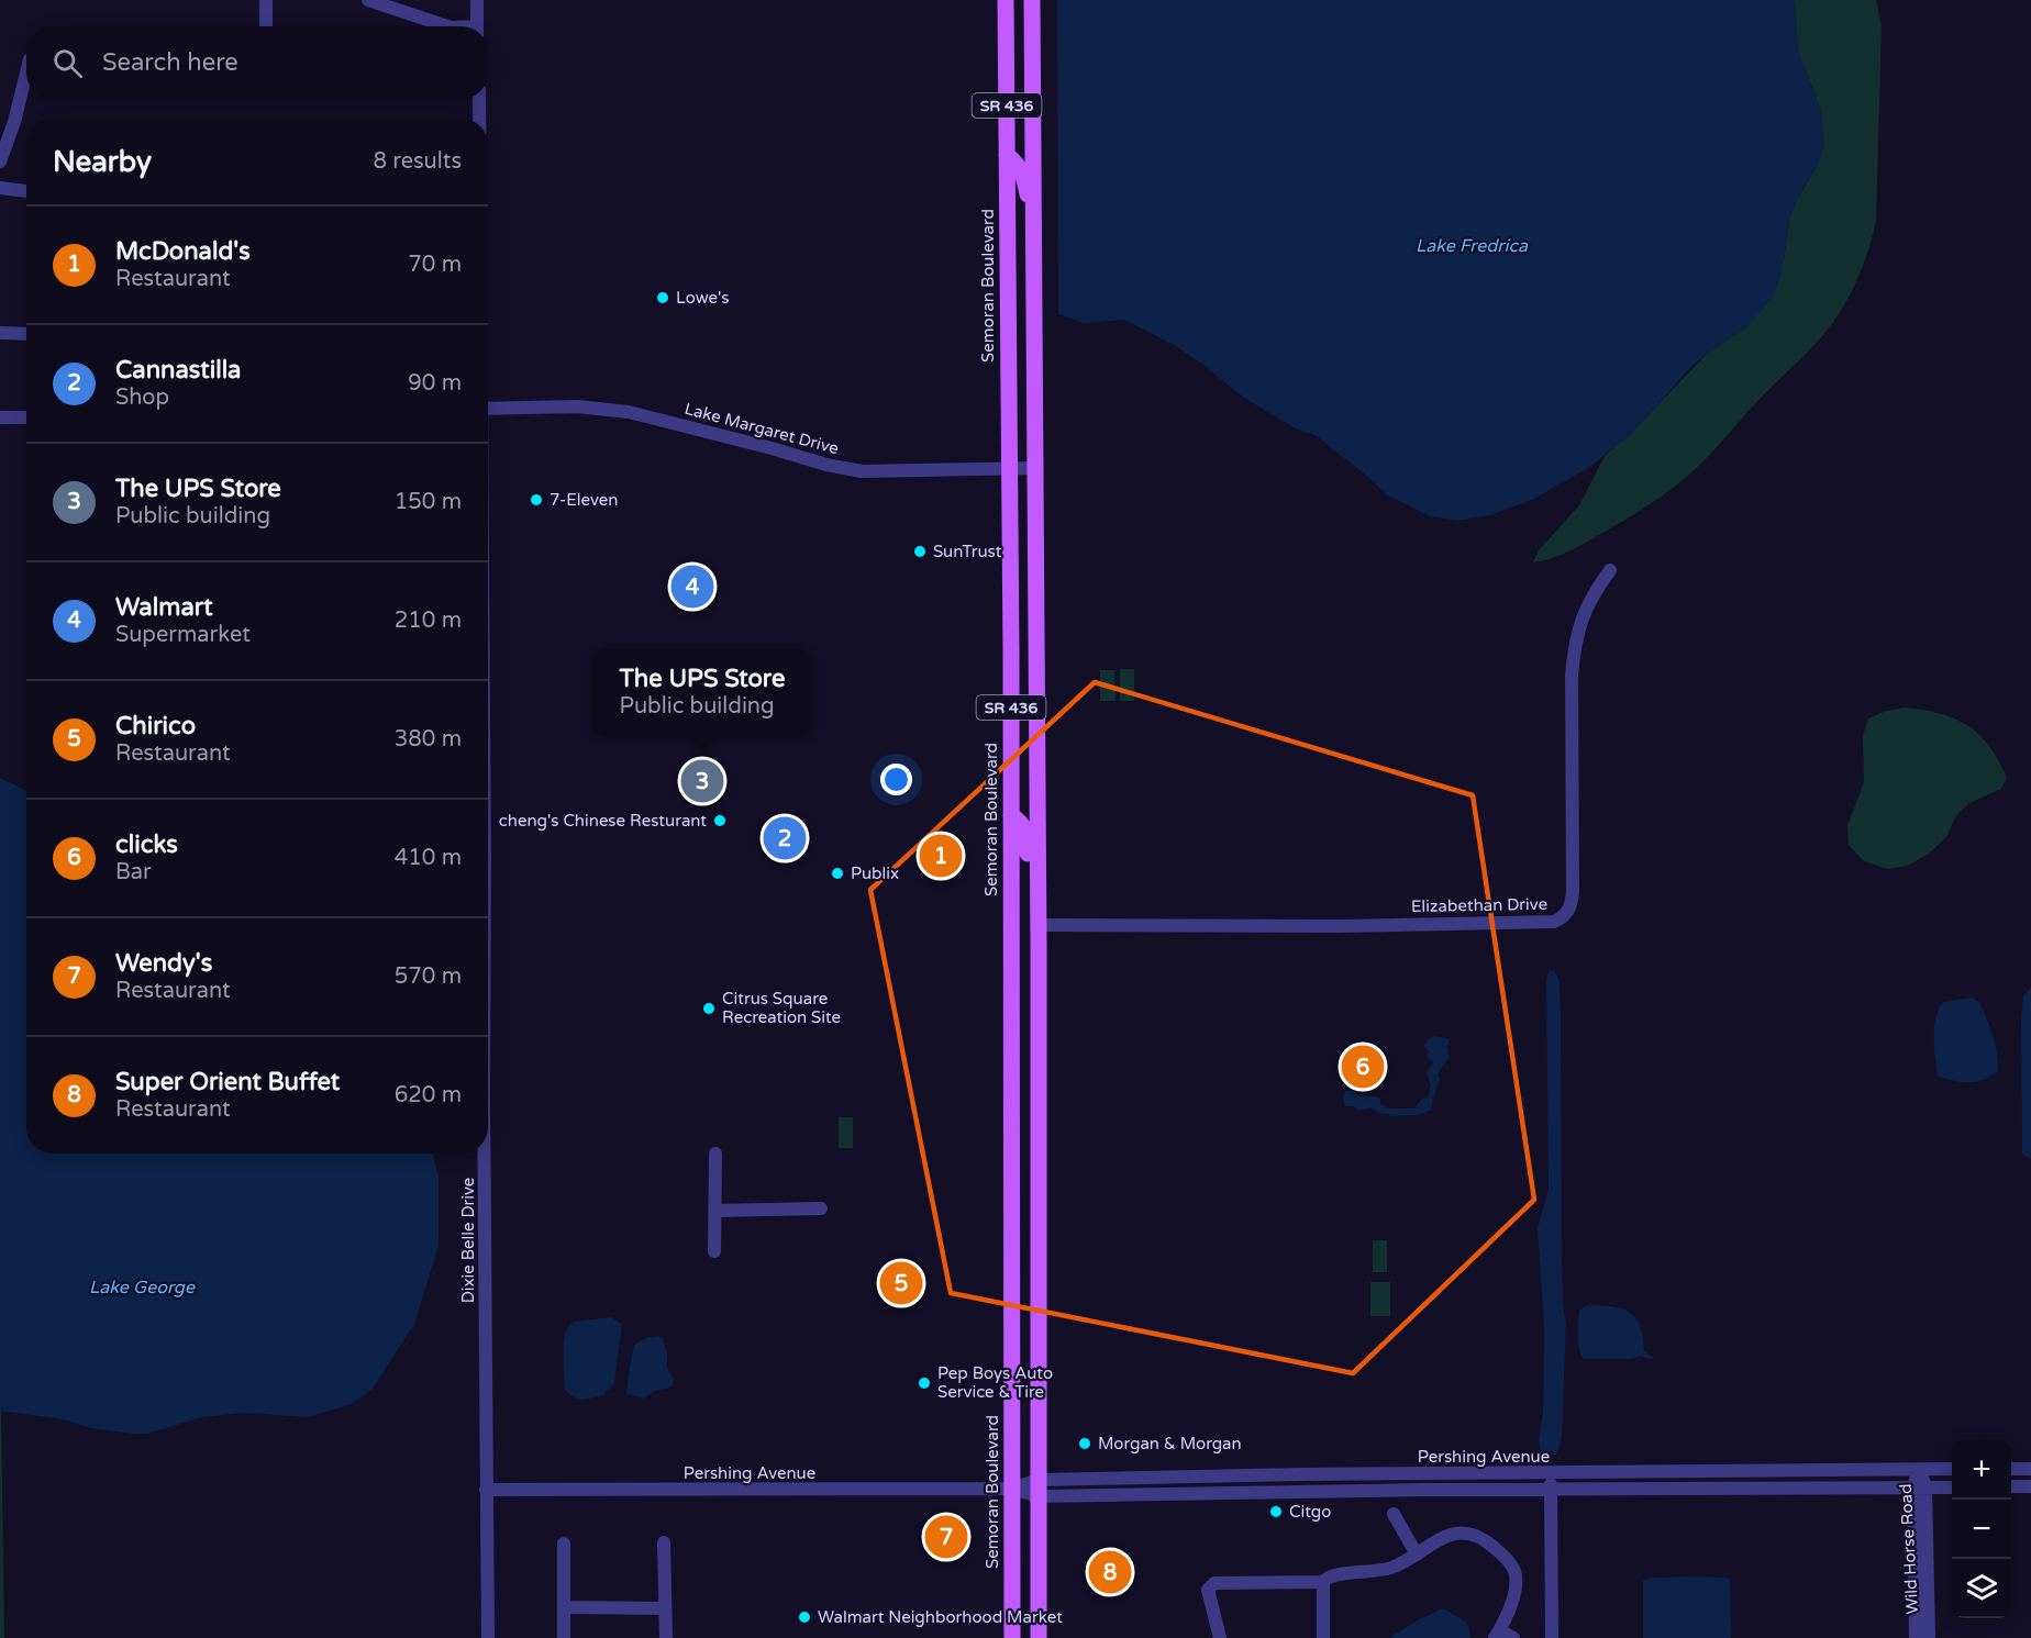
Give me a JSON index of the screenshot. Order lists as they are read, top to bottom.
{
  "streets": {
    "main road": ["SR 436", "Semoran Boulevard"],
    "street": [
      "Lake Margaret Drive",
      "Elizabethan Drive",
      "Dixie Belle Drive",
      "Pershing Avenue",
      "Wild Horse Road"
    ]
  },
  "crossings": [
    ["SR 436", "Lake Margaret Drive"],
    ["SR 436", "Elizabethan Drive"],
    ["SR 436", "Pershing Avenue"],
    ["Semoran Boulevard", "Lake Margaret Drive"],
    ["Semoran Boulevard", "Pershing Avenue"],
    ["Dixie Belle Drive", "Pershing Avenue"],
    ["Pershing Avenue", "Wild Horse Road"]
  ],
  "water": ["Lake Fredrica", "Lake George"],
  "places": [
    "Lowe's",
    "7-Eleven",
    "SunTrust",
    "cheng's Chinese Resturant",
    "Publix",
    "Citrus Square Recreation Site",
    "Pep Boys Auto Service & Tire",
    "Morgan & Morgan",
    "Citgo",
    "Walmart Neighborhood Market"
  ],
  "page": {
    "search": "Search here",
    "heading": ["Nearby", "8 results"],
    "list": [
      {
        "mark": "1",
        "name": "McDonald's",
        "note": "Restaurant",
        "value": "70 m"
      },
      {
        "mark": "2",
        "name": "Cannastilla",
        "note": "Shop",
        "value": "90 m"
      },
      {
        "mark": "3",
        "name": "The UPS Store",
        "note": "Public building",
        "value": "150 m"
      },
      {
        "mark": "4",
        "name": "Walmart",
        "note": "Supermarket",
        "value": "210 m"
      },
      {
        "mark": "5",
        "name": "Chirico",
        "note": "Restaurant",
        "value": "380 m"
      },
      {
        "mark": "6",
        "name": "clicks",
        "note": "Bar",
        "value": "410 m"
      },
      {
        "mark": "7",
        "name": "Wendy's",
        "note": "Restaurant",
        "value": "570 m"
      },
      {
        "mark": "8",
        "name": "Super Orient Buffet",
        "note": "Restaurant",
        "value": "620 m"
      }
    ],
    "pins": [
      "4",
      "3",
      "2",
      "1",
      "6",
      "5",
      "7",
      "8"
    ],
    "popup": ["The UPS Store", "Public building"],
    "map_buttons": ["+", "−"]
  }
}
